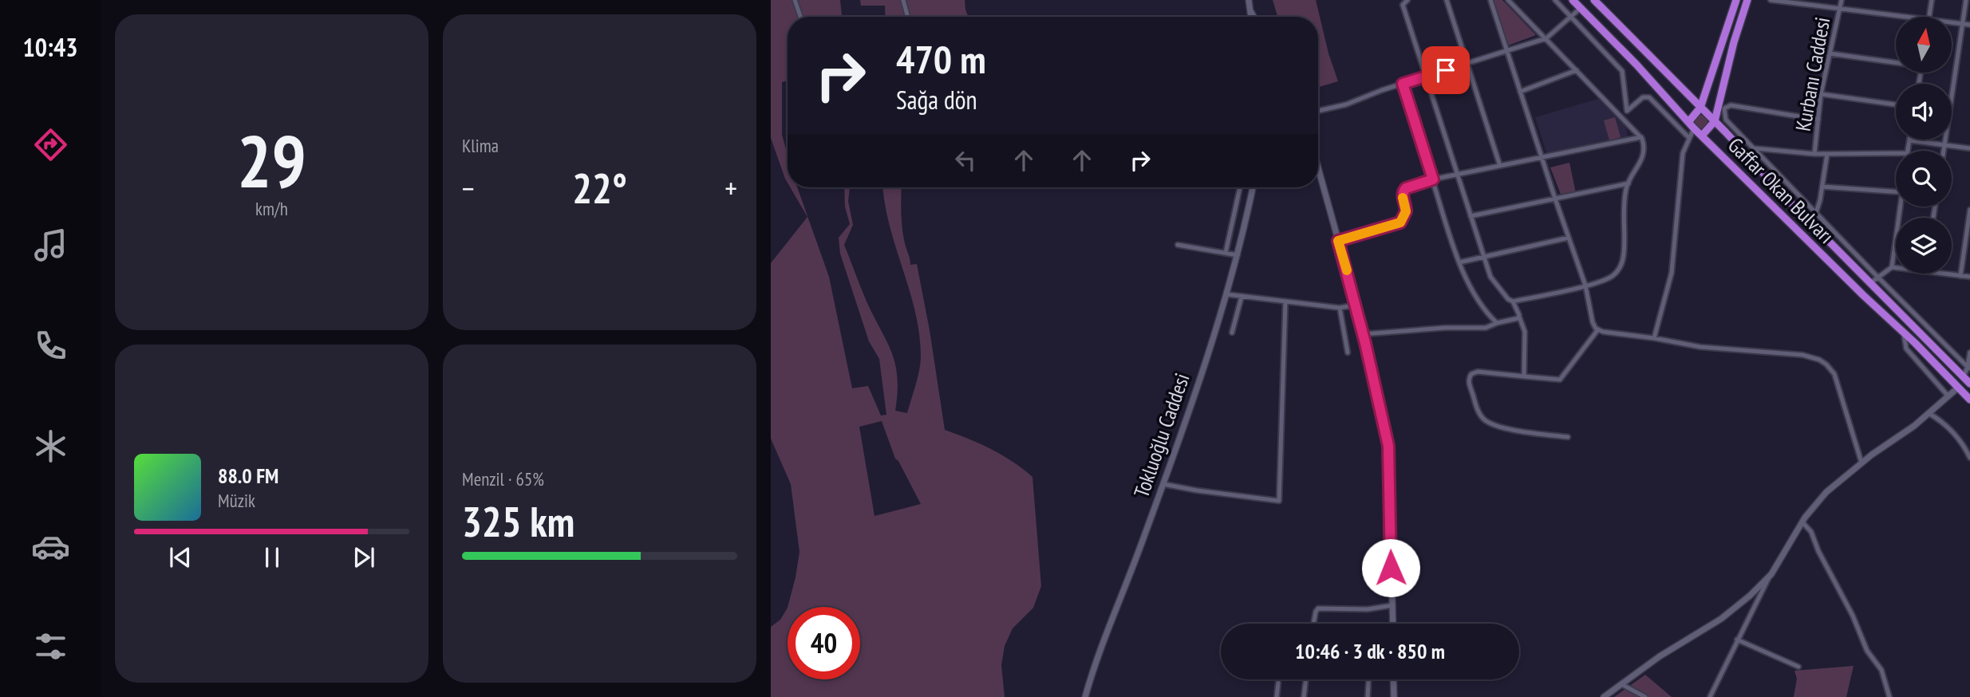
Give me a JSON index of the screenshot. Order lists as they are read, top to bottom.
{
  "streets": {
    "highway": ["Gaffar Okan Bulvarı"],
    "street": ["Kurbanı Caddesi", "Tokluoğlu Caddesi"]
  },
  "north": "top",
  "page": {
    "tabs": "10:43",
    "tile": [
      ["29", "km/h"],
      "Klima",
      ["Menzil · 65%", "325 km"]
    ],
    "turn": ["470 m", "Sağa dön"],
    "heat": ["−", "22°", "+"],
    "song": ["88.0 FM", "Müzik"],
    "limit": "40",
    "trip": "10:46 · 3 dk · 850 m"
  }
}
